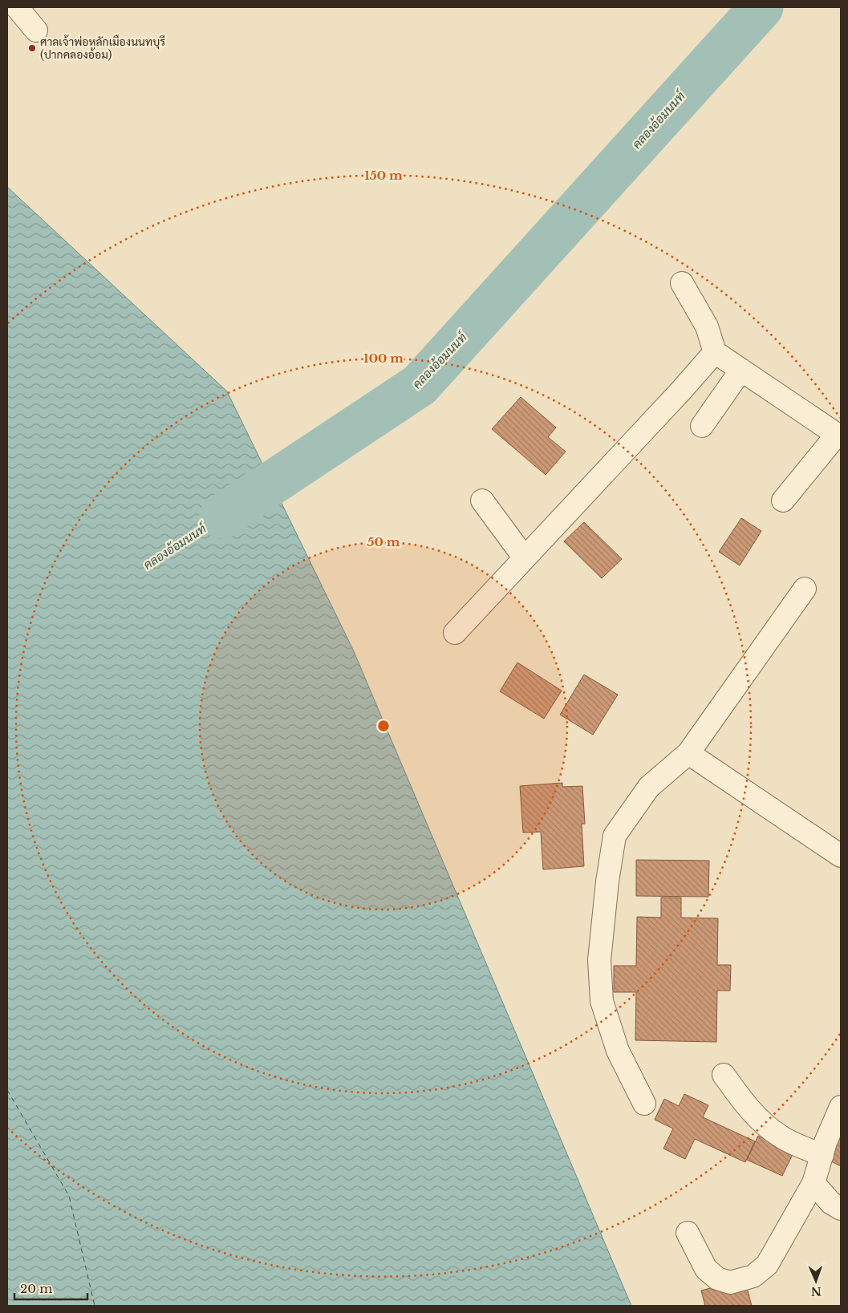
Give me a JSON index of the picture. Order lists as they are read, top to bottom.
{
  "water": ["คลองอ้อมนนท์"],
  "places": ["ศาลเจ้าพ่อหลักเมืองนนทบุรี (ปากคลองอ้อม)"],
  "scale_bar": "20 m",
  "north": "bottom",
  "rings": ["150 m", "100 m", "50 m"]
}
